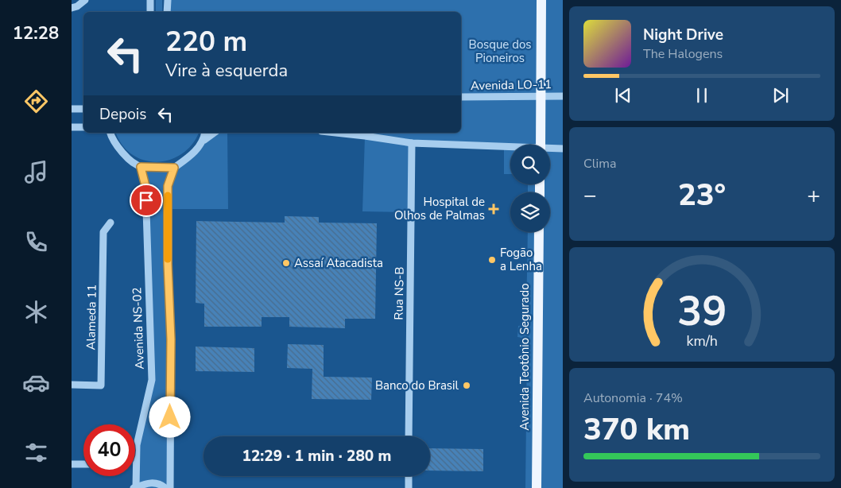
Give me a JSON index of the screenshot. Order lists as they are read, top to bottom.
{
  "streets": {
    "main road": ["Avenida Teotônio Segurado"],
    "street": [
      "Avenida LO-11",
      "Rua NS-B",
      "Alameda 11",
      "Avenida NS-02"
    ]
  },
  "parks": ["Bosque dos Pioneiros"],
  "places": {
    "health": ["Hospital de Olhos de Palmas"],
    "other": ["Fogão a Lenha", "Assaí Atacadista", "Banco do Brasil"]
  },
  "page": {
    "tabs": "12:28",
    "turn": ["220 m", "Vire à esquerda"],
    "song": ["Night Drive", "The Halogens"],
    "then": "Depois",
    "tile": [
      "Clima",
      ["Autonomia · 74%", "370 km"]
    ],
    "heat": ["−", "23°", "+"],
    "limit": "40",
    "trip": "12:29 · 1 min · 280 m",
    "gauge": ["39", "km/h"]
  }
}
